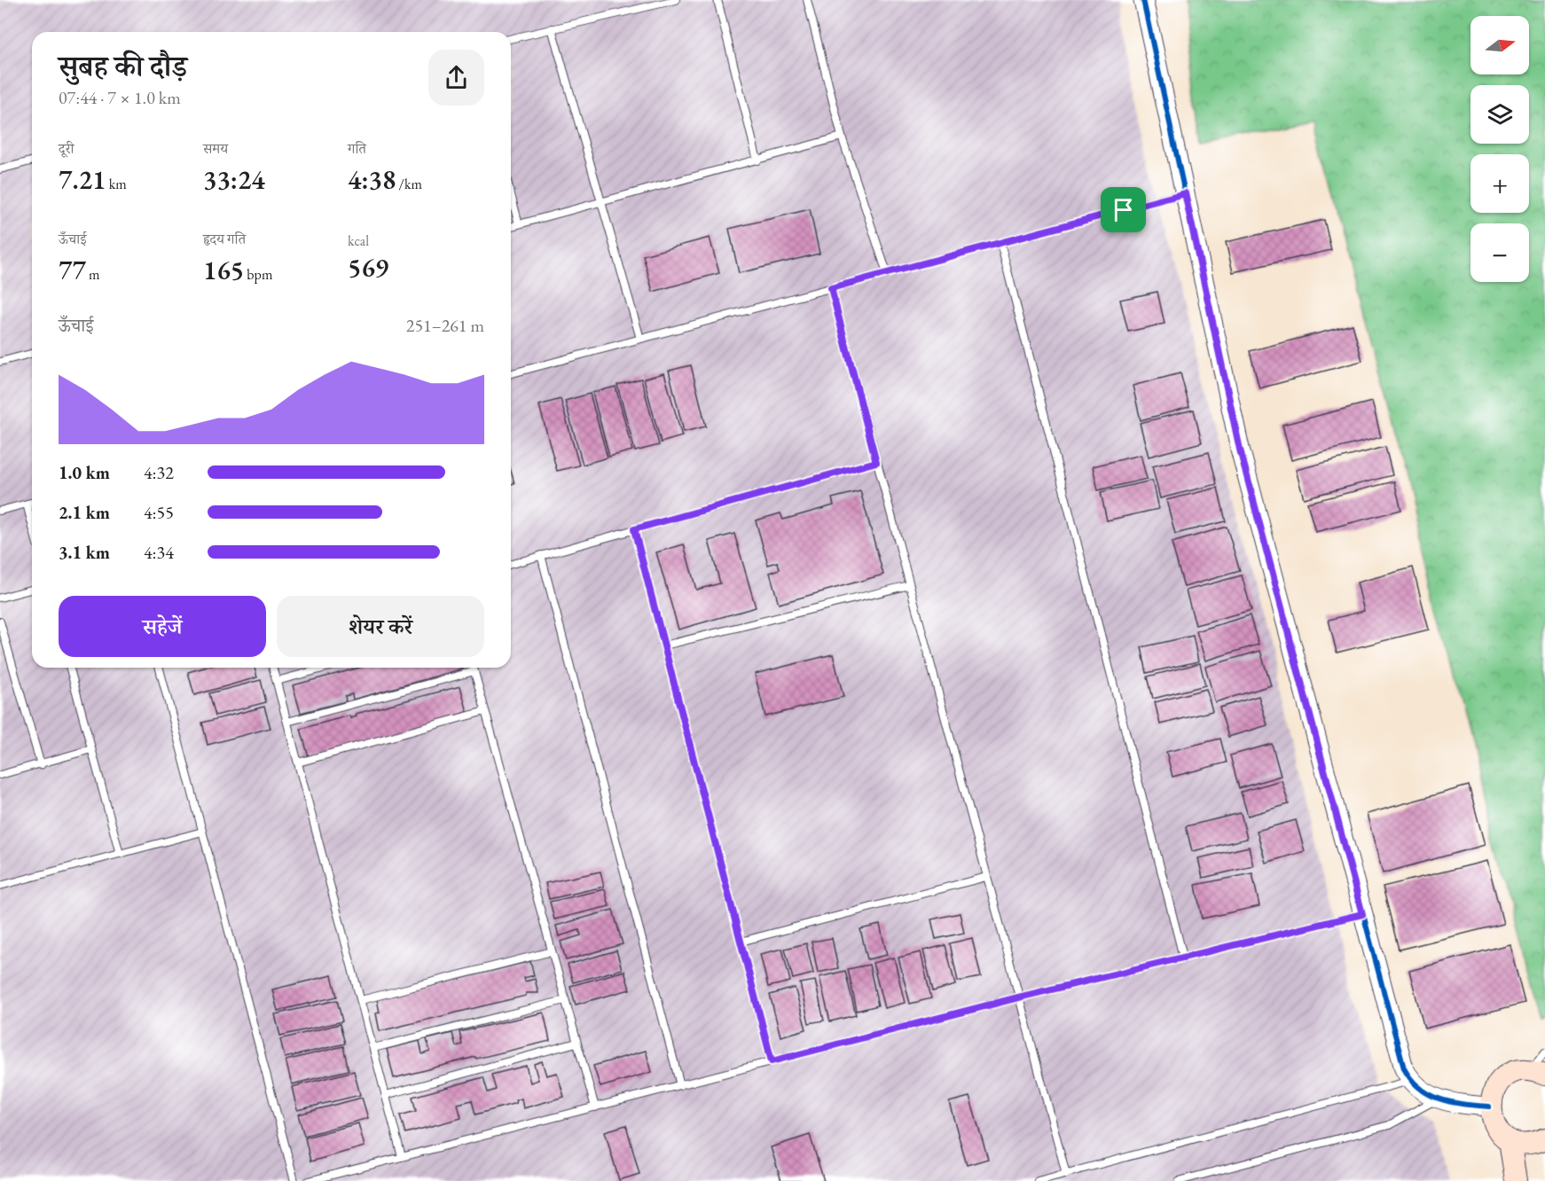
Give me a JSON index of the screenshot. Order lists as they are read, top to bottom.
{
  "north": "right",
  "page": {
    "map_buttons": ["+", "−"],
    "heading": ["सुबह की दौड़", "07:44 · 7 × 1.0 km"],
    "stats": [
      ["दूरी", "7.21 km"],
      ["समय", "33:24"],
      ["गति", "4:38 /km"],
      ["ऊँचाई", "77 m"],
      ["हृदय गति", "165 bpm"],
      ["kcal", "569"]
    ],
    "chart": ["ऊँचाई", "251–261 m"],
    "list": [
      {
        "name": "1.0 km",
        "note": "4:32"
      },
      {
        "name": "2.1 km",
        "note": "4:55"
      },
      {
        "name": "3.1 km",
        "note": "4:34"
      }
    ],
    "buttons": ["सहेजें", "शेयर करें"]
  }
}
